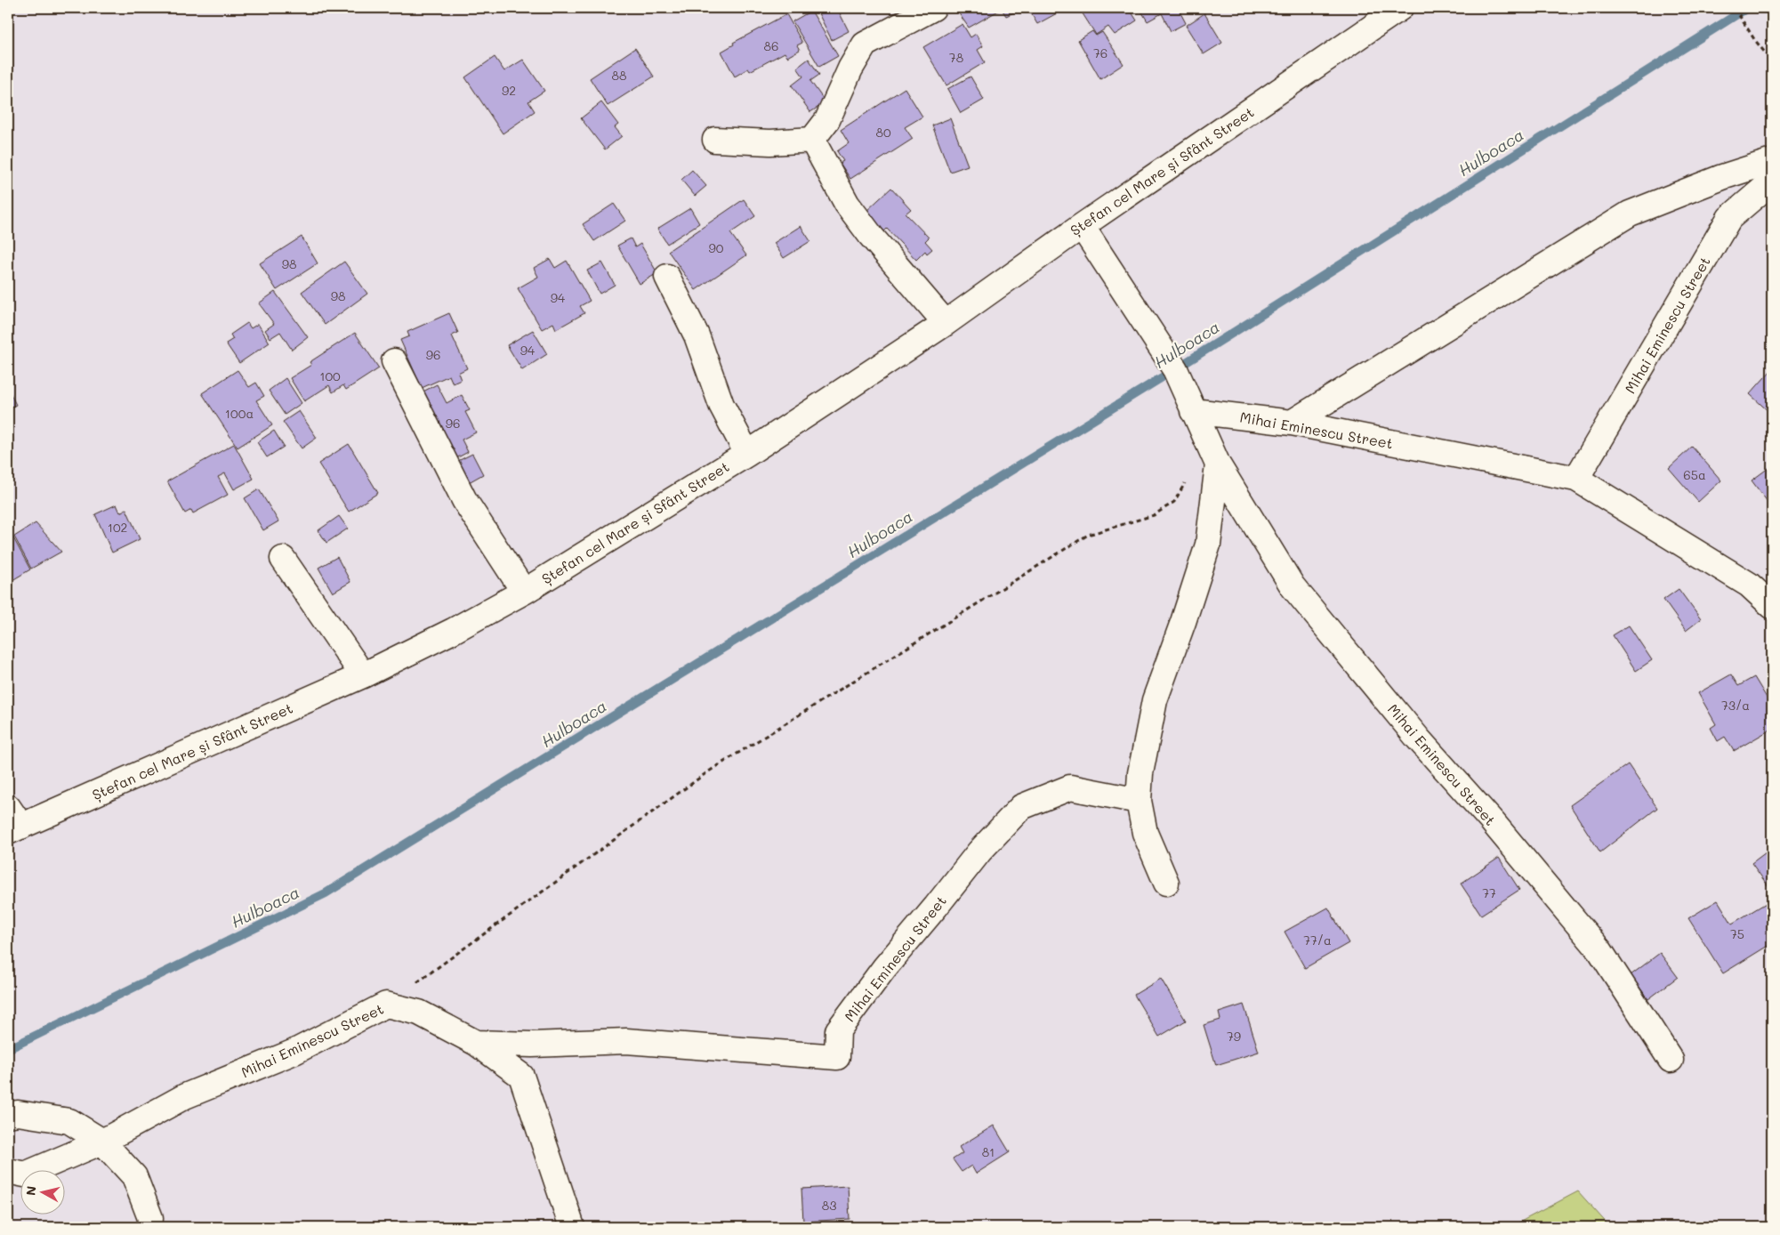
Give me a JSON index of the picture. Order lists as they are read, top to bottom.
{
  "streets": {
    "street": ["Ștefan cel Mare și Sfânt Street", "Mihai Eminescu Street"]
  },
  "water": ["Hulboaca"],
  "house_numbers": [
    "86",
    "76",
    "78",
    "88",
    "92",
    "80",
    "90",
    "98",
    "98",
    "94",
    "94",
    "96",
    "100",
    "100a",
    "96",
    "65a",
    "102",
    "73/a",
    "77",
    "75",
    "77/a",
    "79",
    "81",
    "83"
  ],
  "north": "left"
}
